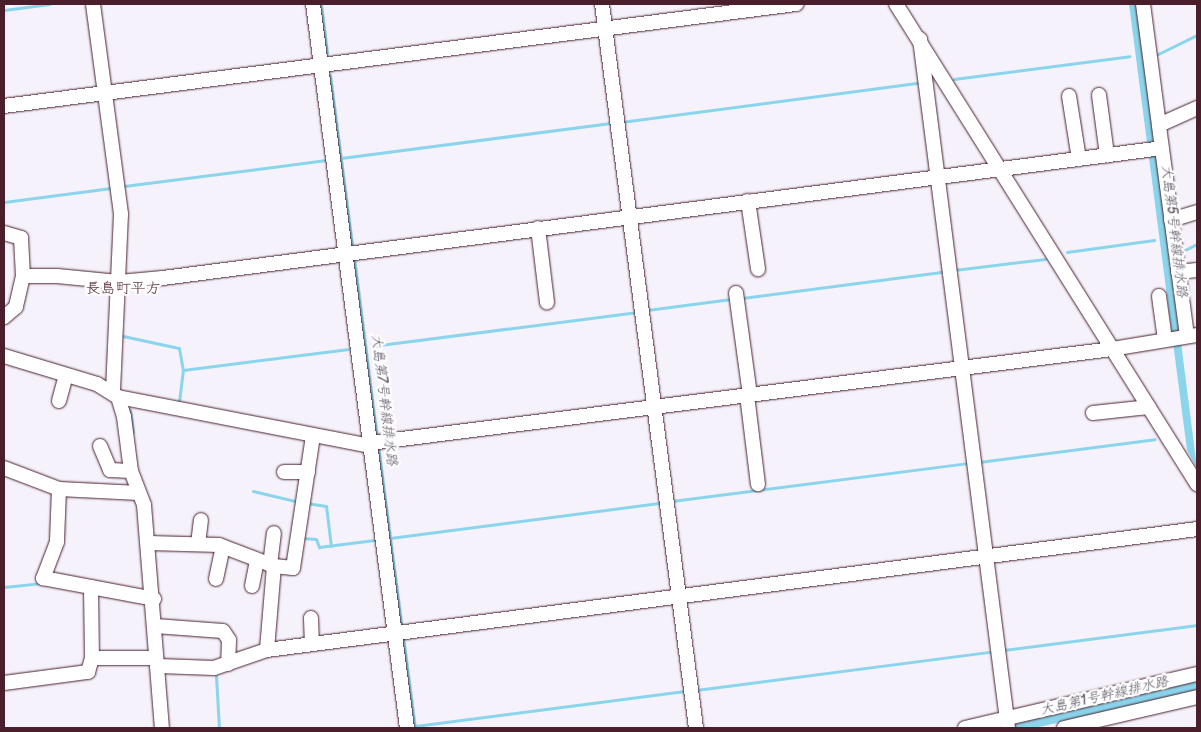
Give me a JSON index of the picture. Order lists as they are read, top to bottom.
{
  "districts": ["長島町平方"],
  "water": ["大島第5号幹線排水路", "大島第7号幹線排水路", "大島第1号幹線排水路"]
}
